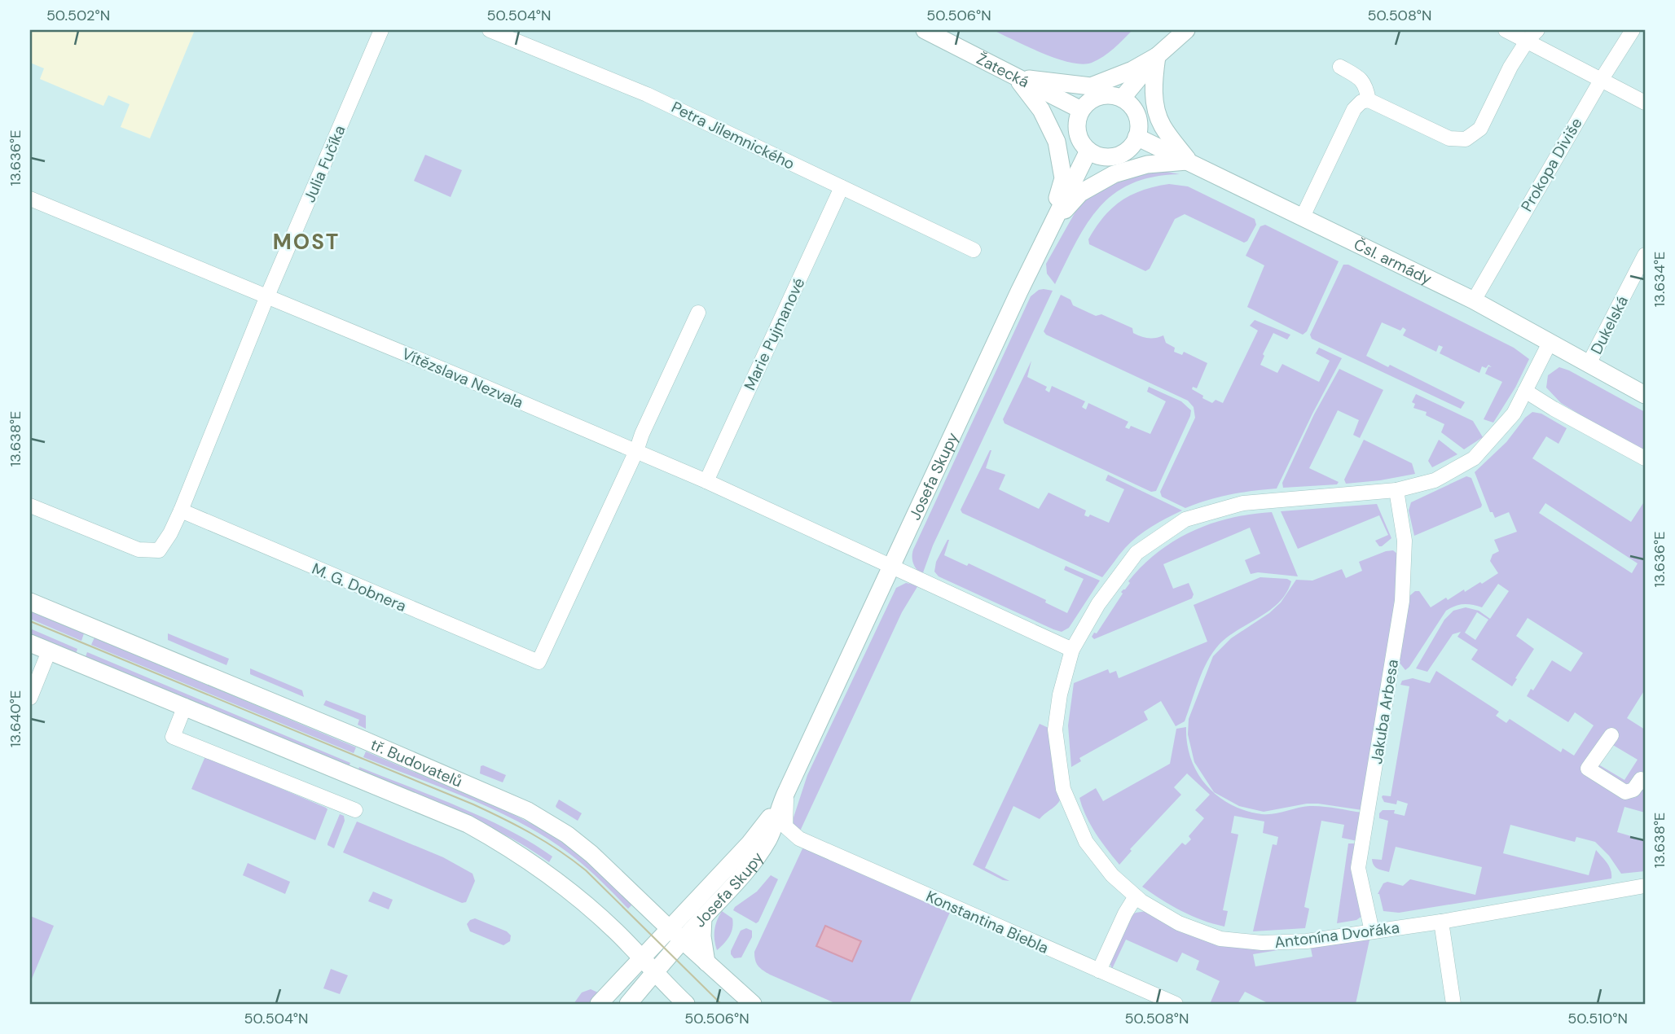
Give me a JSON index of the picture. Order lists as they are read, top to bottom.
{
  "streets": {
    "street": [
      "Žatecká",
      "Petra Jilemnického",
      "Julia Fučíka",
      "Prokopa Diviše",
      "Čsl. armády",
      "Dukelská",
      "Marie Pujmanové",
      "Vítězslava Nezvala",
      "Josefa Skupy",
      "M. G. Dobnera",
      "Jakuba Arbesa",
      "tř. Budovatelů",
      "Konstantina Biebla",
      "Antonína Dvořáka"
    ]
  },
  "crossings": [
    ["Žatecká", "Čsl. armády"],
    ["Žatecká", "Josefa Skupy"],
    ["Petra Jilemnického", "Marie Pujmanové"],
    ["Julia Fučíka", "Vítězslava Nezvala"],
    ["Prokopa Diviše", "Čsl. armády"],
    ["Čsl. armády", "Dukelská"],
    ["Čsl. armády", "Josefa Skupy"],
    ["Čsl. armády", "Antonína Dvořáka"],
    ["Marie Pujmanové", "Vítězslava Nezvala"],
    ["Vítězslava Nezvala", "Josefa Skupy"],
    ["Vítězslava Nezvala", "M. G. Dobnera"],
    ["Vítězslava Nezvala", "Antonína Dvořáka"],
    ["Josefa Skupy", "tř. Budovatelů"],
    ["Josefa Skupy", "Konstantina Biebla"],
    ["Jakuba Arbesa", "Antonína Dvořáka"]
  ],
  "districts": ["MOST"],
  "coordinates": [
    "50.502°N",
    "50.504°N",
    "50.506°N",
    "50.508°N",
    "13.636°E",
    "13.634°E",
    "13.638°E",
    "13.640°E",
    "50.510°N"
  ]
}
